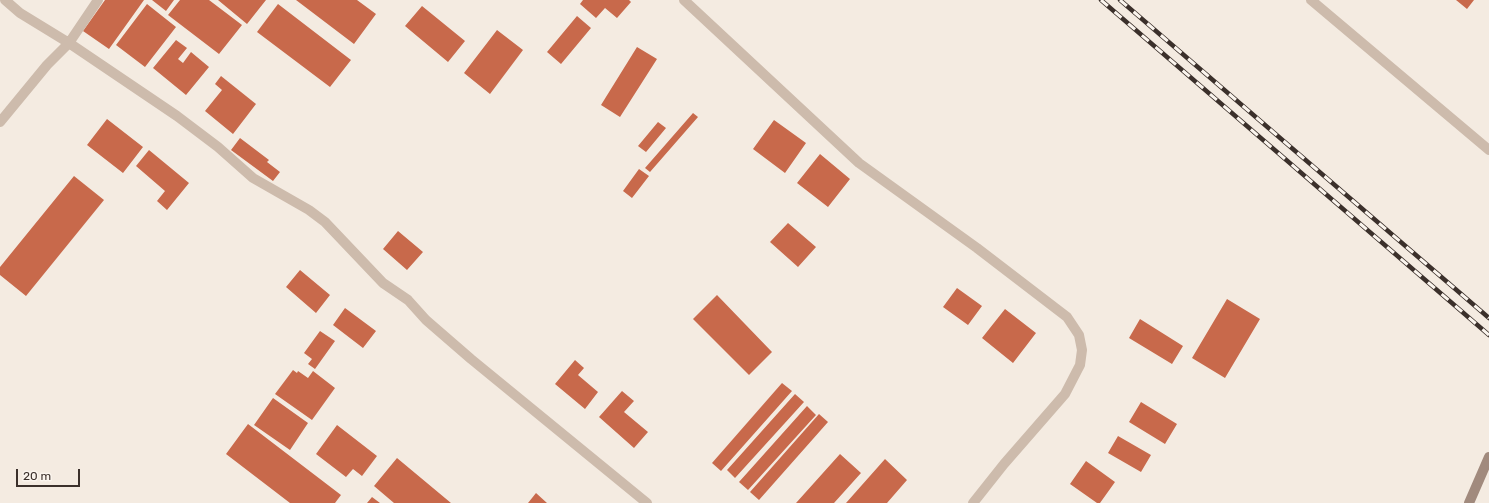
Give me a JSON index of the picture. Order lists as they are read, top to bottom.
{
  "scale_bar": "20 m"
}
